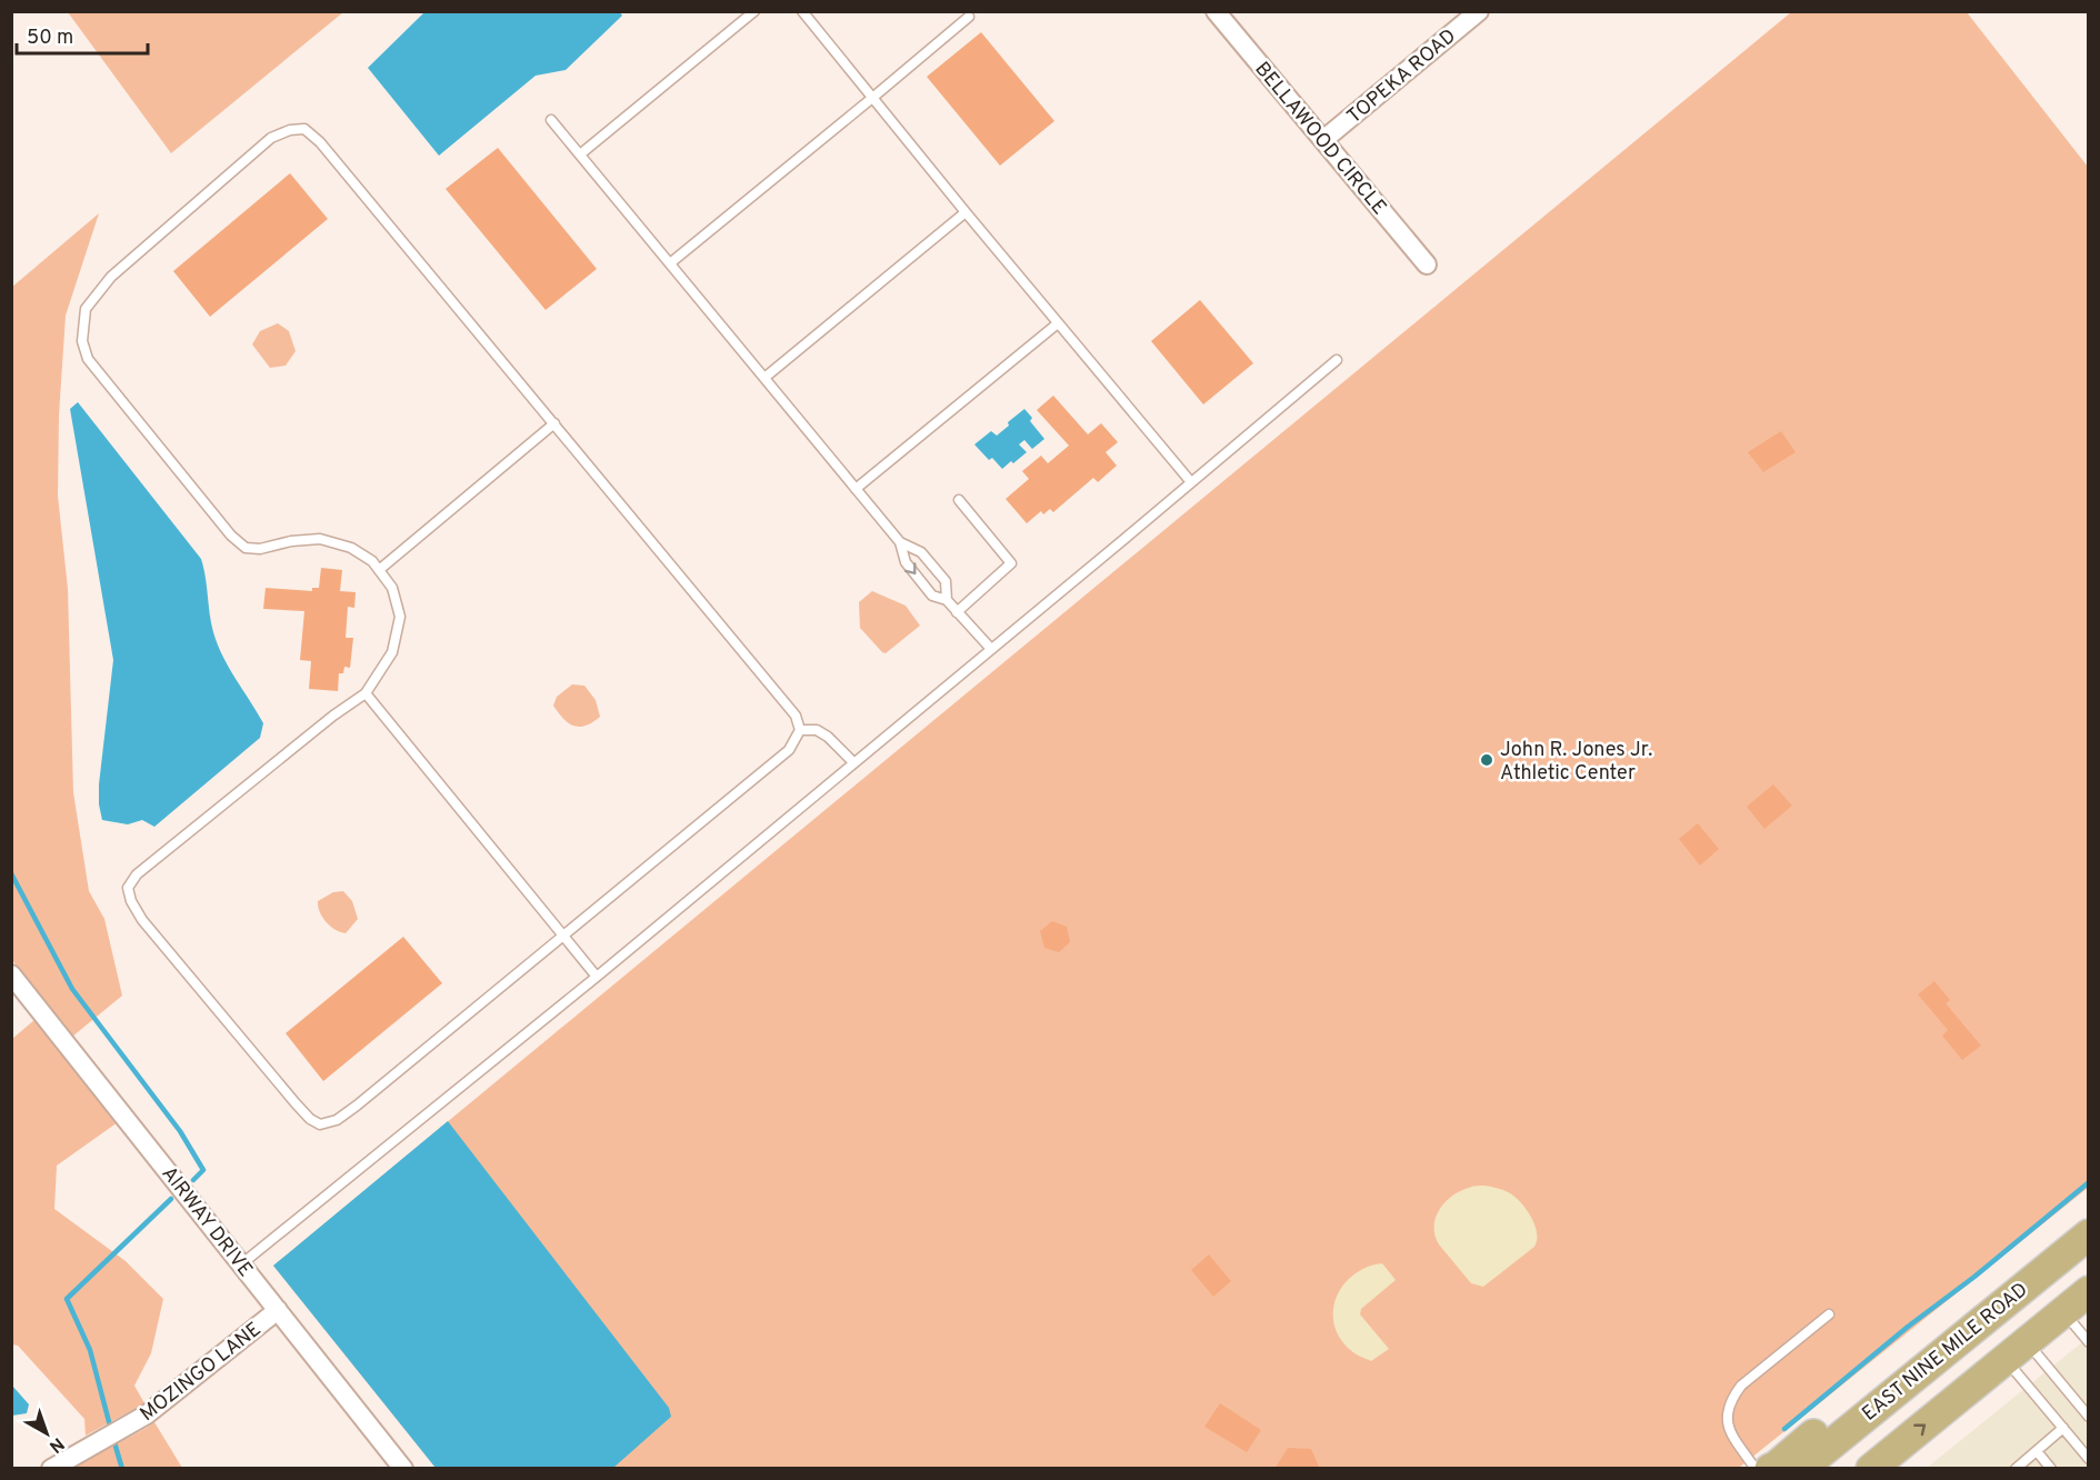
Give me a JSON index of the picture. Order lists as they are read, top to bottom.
{
  "streets": {
    "main road": ["EAST NINE MILE ROAD"],
    "street": [
      "TOPEKA ROAD",
      "BELLAWOOD CIRCLE",
      "AIRWAY DRIVE",
      "MOZINGO LANE"
    ]
  },
  "crossings": [
    ["TOPEKA ROAD", "BELLAWOOD CIRCLE"],
    ["AIRWAY DRIVE", "MOZINGO LANE"]
  ],
  "places": ["John R. Jones Jr. Athletic Center"],
  "scale_bar": "50 m",
  "north": "bottom right"
}
